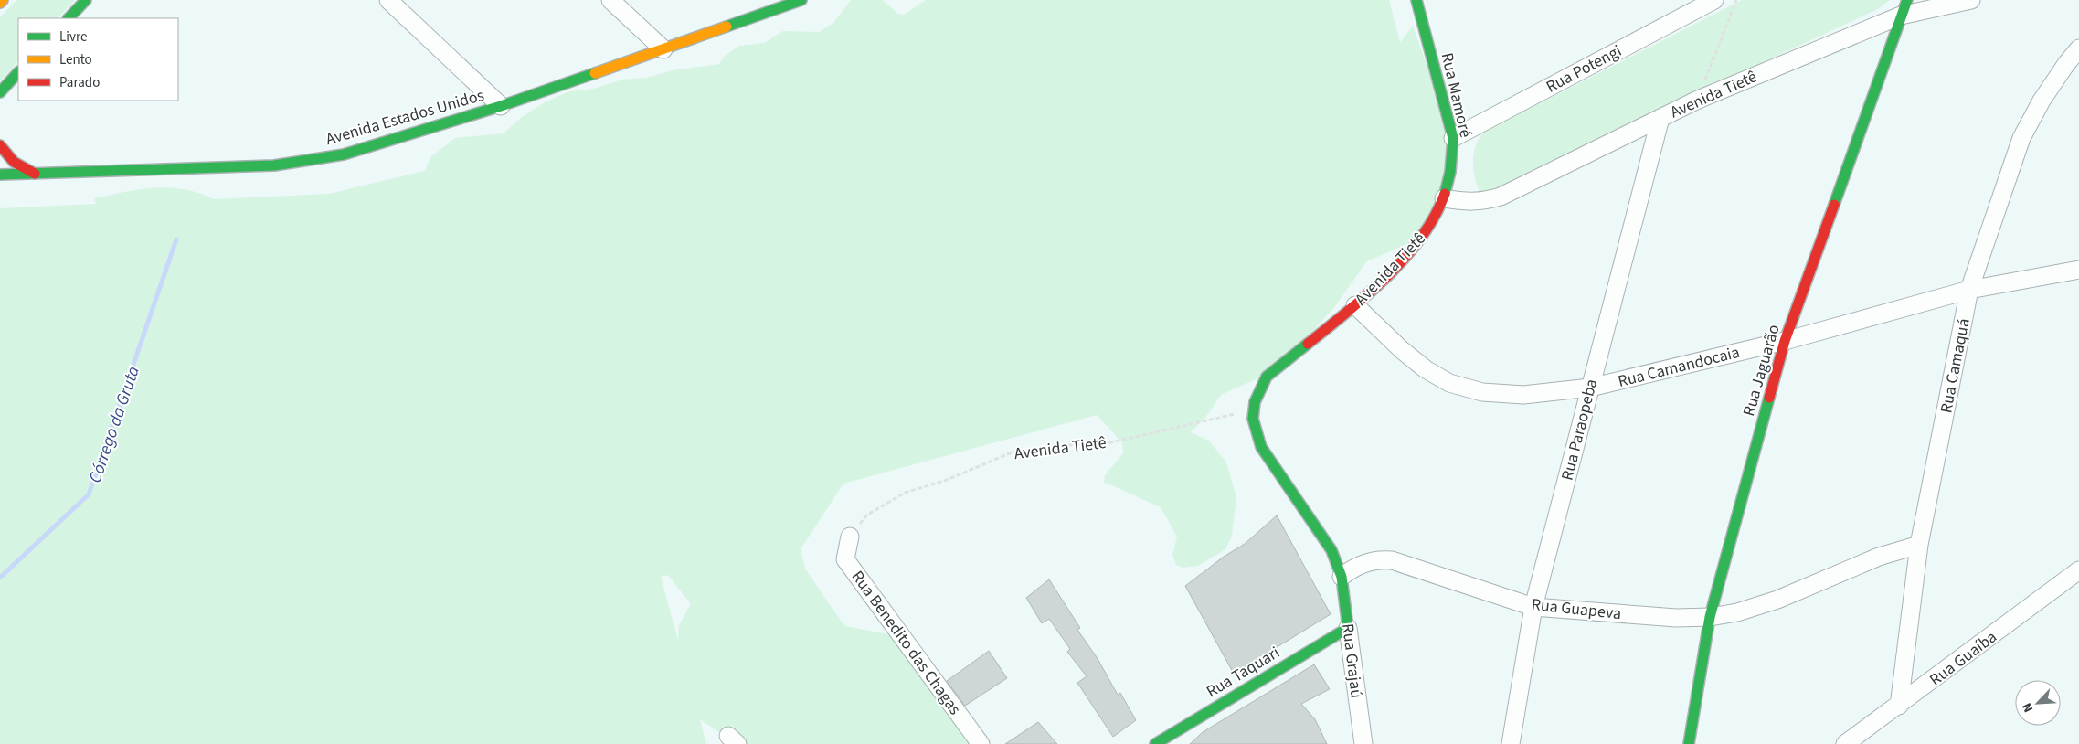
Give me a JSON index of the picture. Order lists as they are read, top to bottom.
{
  "streets": {
    "street": [
      "Rua Potengi",
      "Avenida Tietê",
      "Rua Mamoré",
      "Avenida Estados Unidos",
      "Rua Camaquá",
      "Rua Camandocaia",
      "Rua Jaguarão",
      "Rua Paraopeba",
      "Rua Guapeva",
      "Rua Benedito das Chagas",
      "Rua Guaíba",
      "Rua Grajaú",
      "Rua Taquari"
    ]
  },
  "crossings": [
    ["Rua Potengi", "Rua Mamoré"],
    ["Avenida Tietê", "Rua Mamoré"],
    ["Avenida Tietê", "Rua Camandocaia"],
    ["Avenida Tietê", "Rua Jaguarão"],
    ["Avenida Tietê", "Rua Paraopeba"],
    ["Avenida Tietê", "Rua Benedito das Chagas"],
    ["Rua Camaquá", "Rua Camandocaia"],
    ["Rua Camaquá", "Rua Guapeva"],
    ["Rua Camaquá", "Rua Guaíba"],
    ["Rua Camandocaia", "Rua Jaguarão"],
    ["Rua Camandocaia", "Rua Paraopeba"],
    ["Rua Jaguarão", "Rua Guapeva"],
    ["Rua Paraopeba", "Rua Guapeva"],
    ["Rua Guapeva", "Rua Grajaú"],
    ["Rua Grajaú", "Rua Taquari"]
  ],
  "water": ["Córrego da Gruta"],
  "legend": ["Livre", "Lento", "Parado"],
  "north": "bottom left"
}
